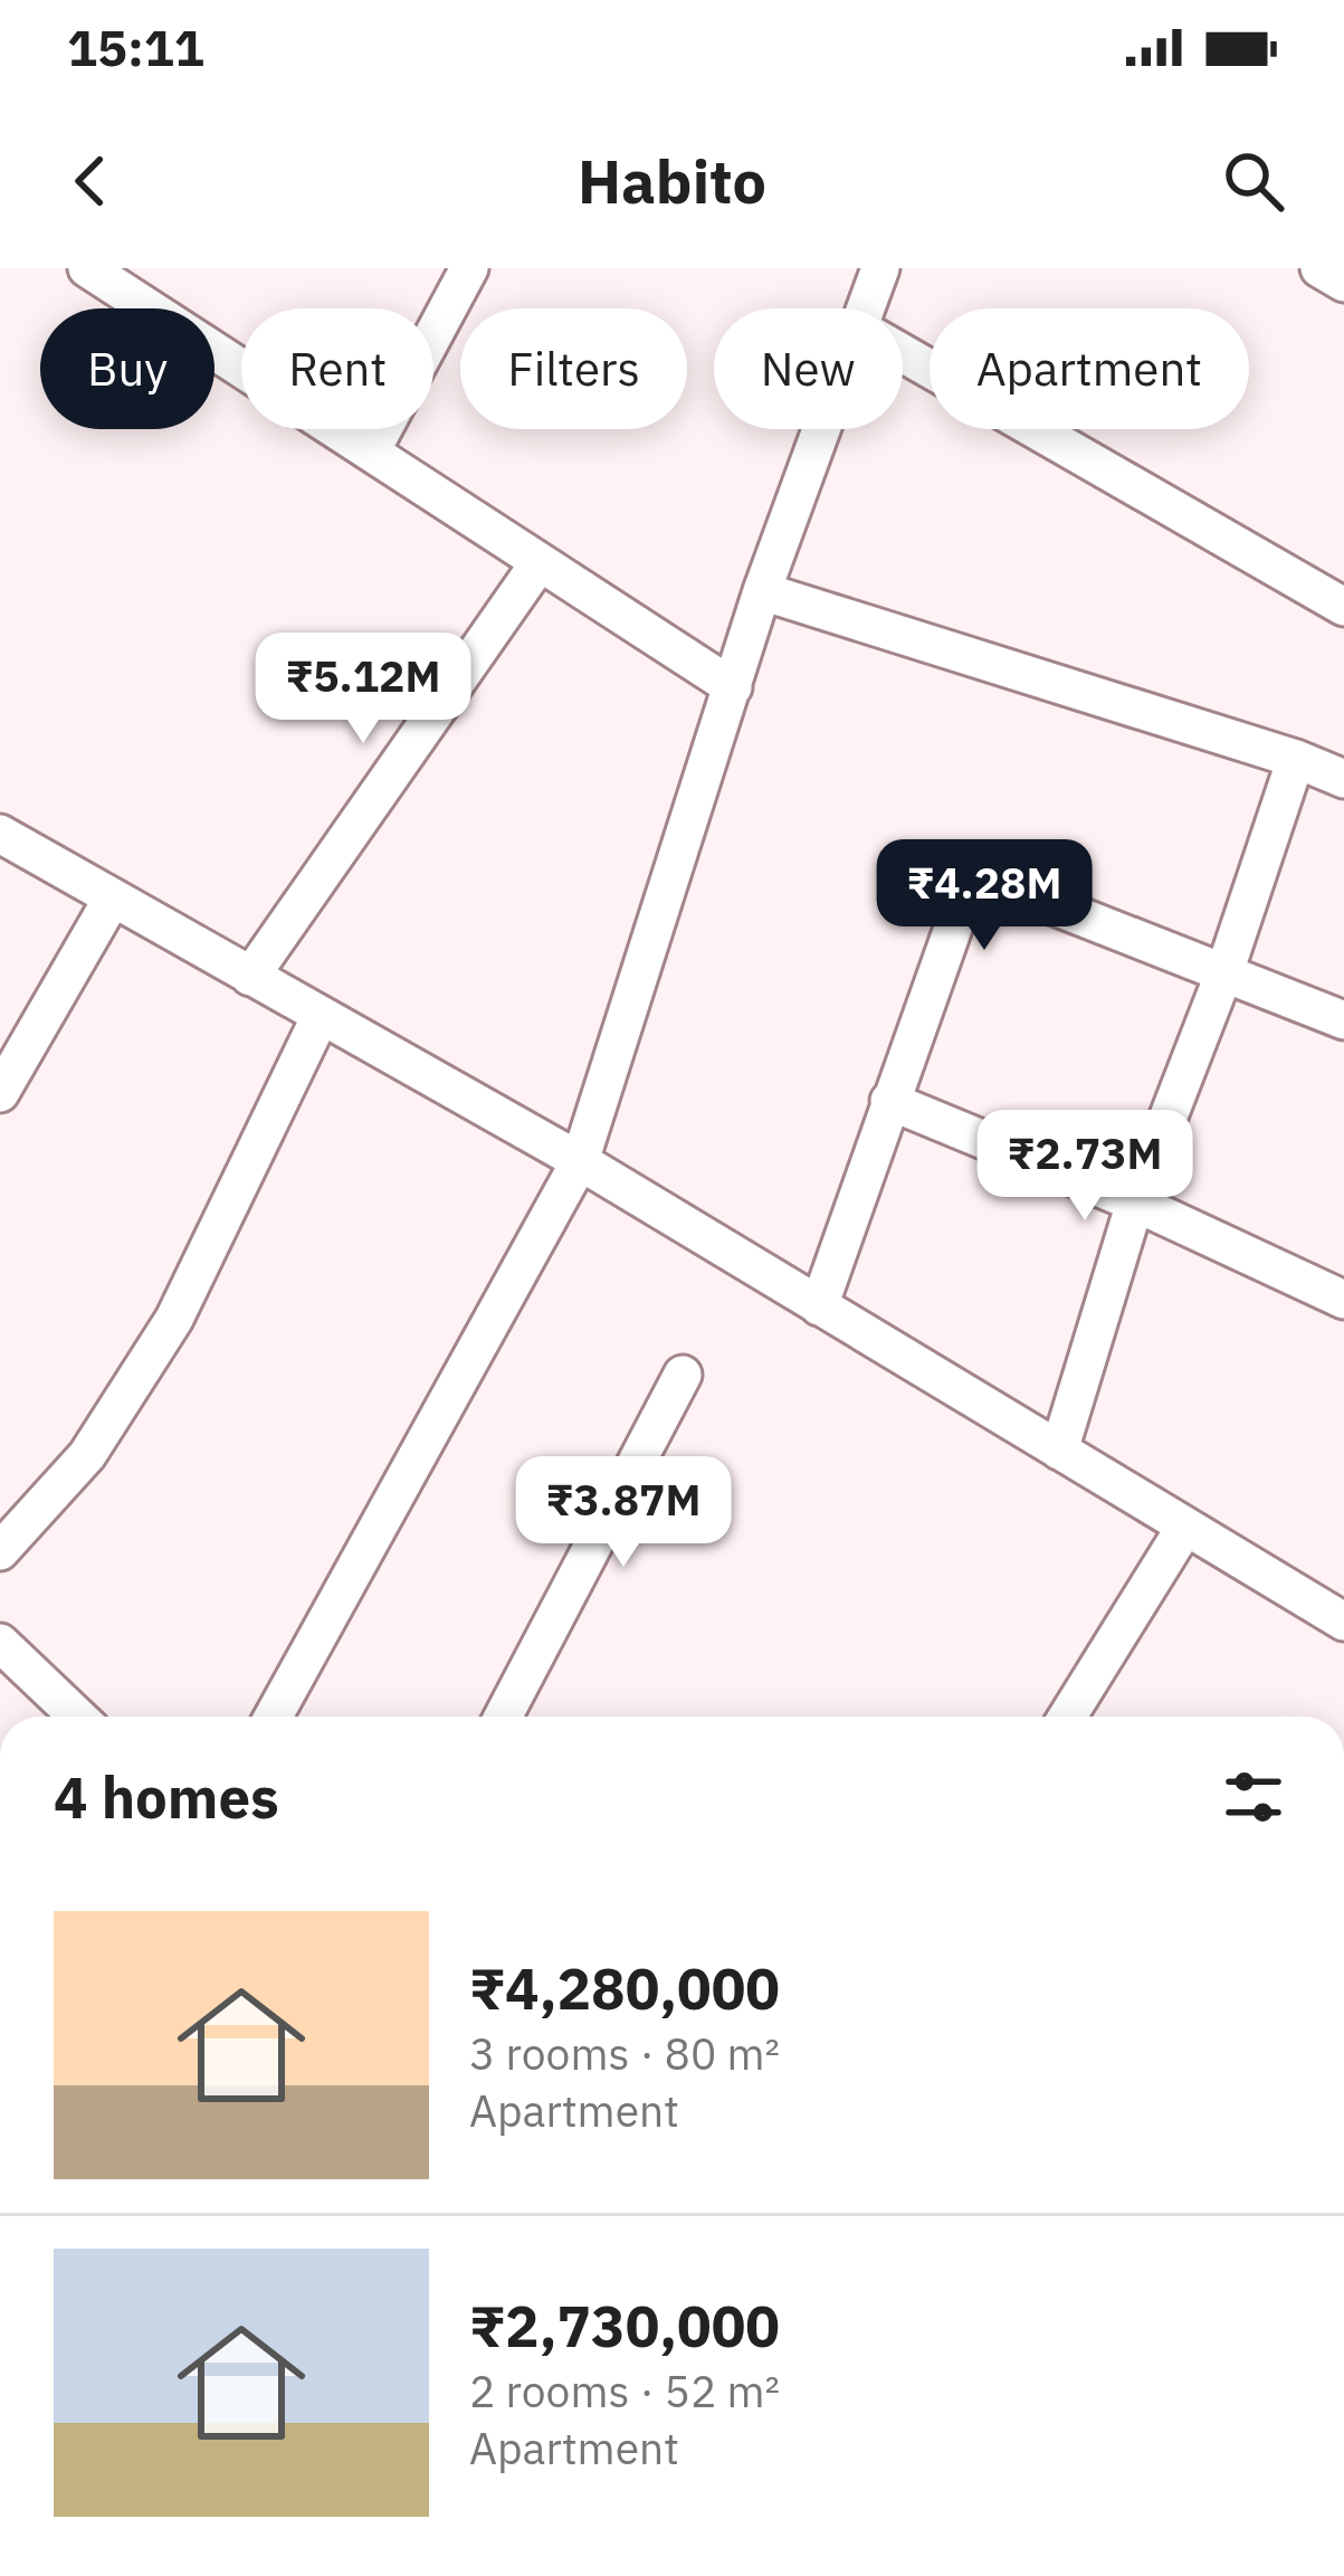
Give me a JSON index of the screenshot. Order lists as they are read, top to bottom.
{
  "page": {
    "status": "15:11",
    "header": "Habito",
    "chip": [
      "Buy",
      "Rent",
      "Filters",
      "New",
      "Apartment"
    ],
    "price": [
      "₹5.12M",
      "₹4.28M",
      "₹2.73M",
      "₹3.87M"
    ],
    "heading": "4 homes",
    "list": [
      {
        "name": "₹4,280,000",
        "note": "3 rooms · 80 m² · Apartment"
      },
      {
        "name": "₹2,730,000",
        "note": "2 rooms · 52 m² · Apartment"
      }
    ]
  }
}
